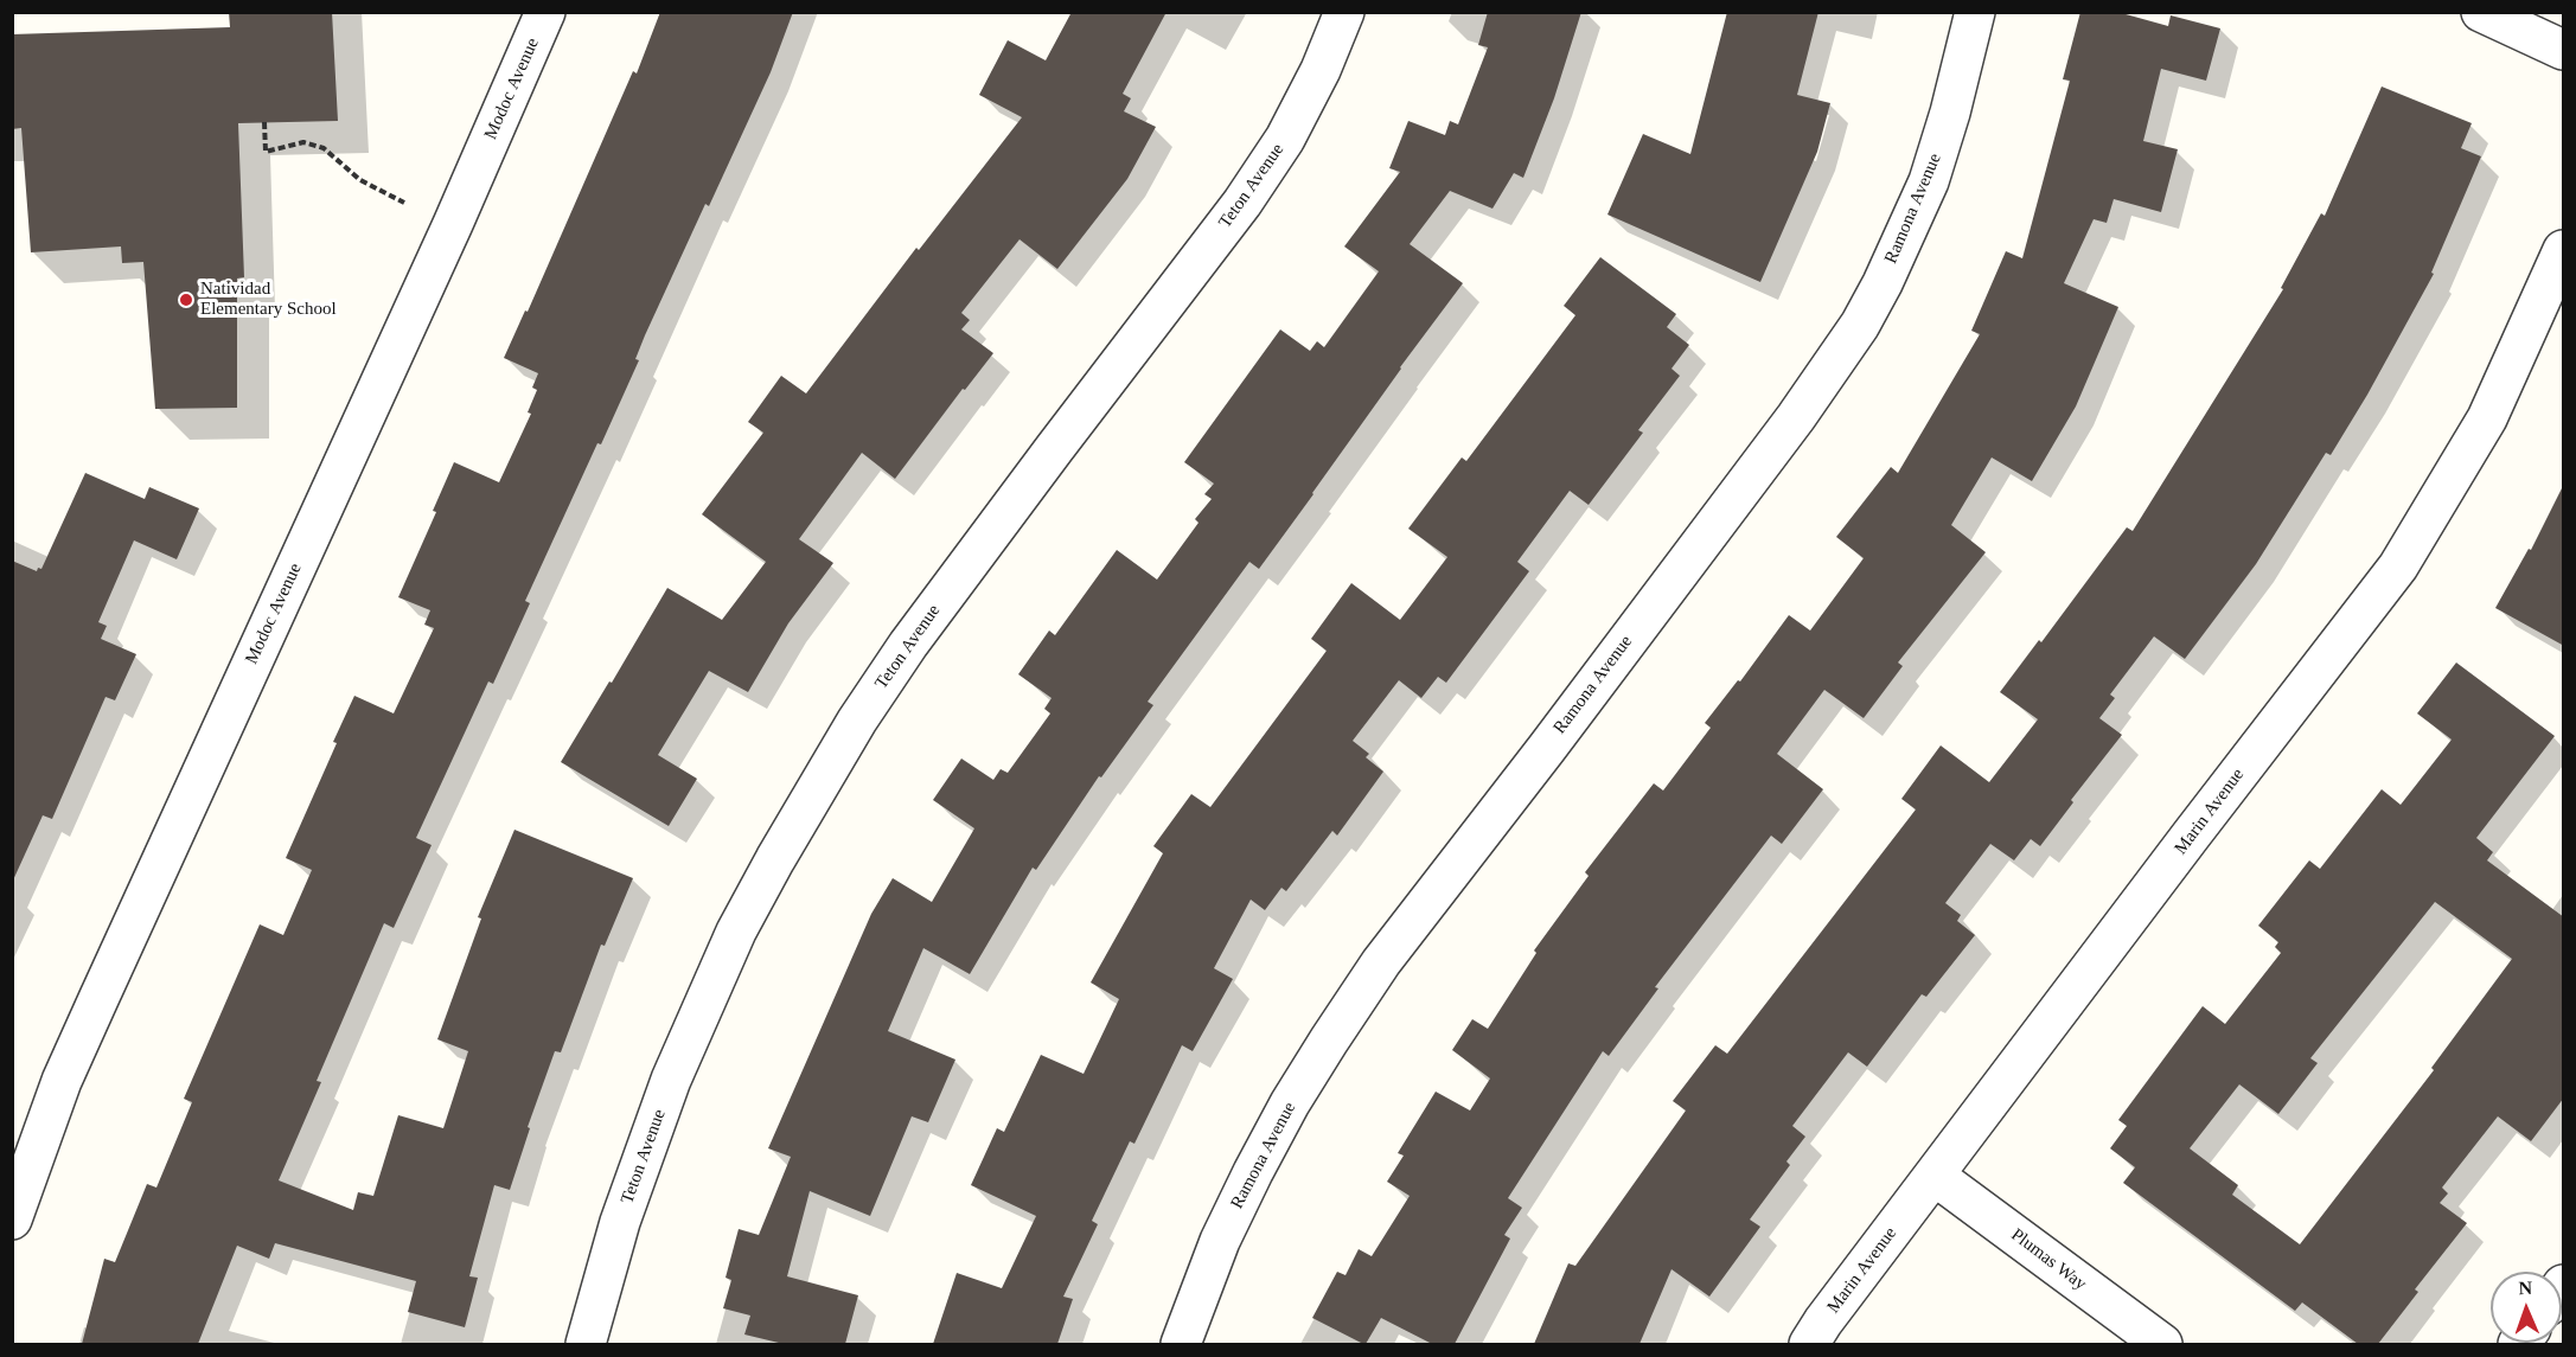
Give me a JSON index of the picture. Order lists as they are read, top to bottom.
{
  "streets": {
    "street": [
      "Modoc Avenue",
      "Teton Avenue",
      "Ramona Avenue",
      "Marin Avenue",
      "Plumas Way"
    ]
  },
  "crossings": [
    ["Marin Avenue", "Plumas Way"]
  ],
  "places": ["Natividad Elementary School"],
  "north": "top"
}
